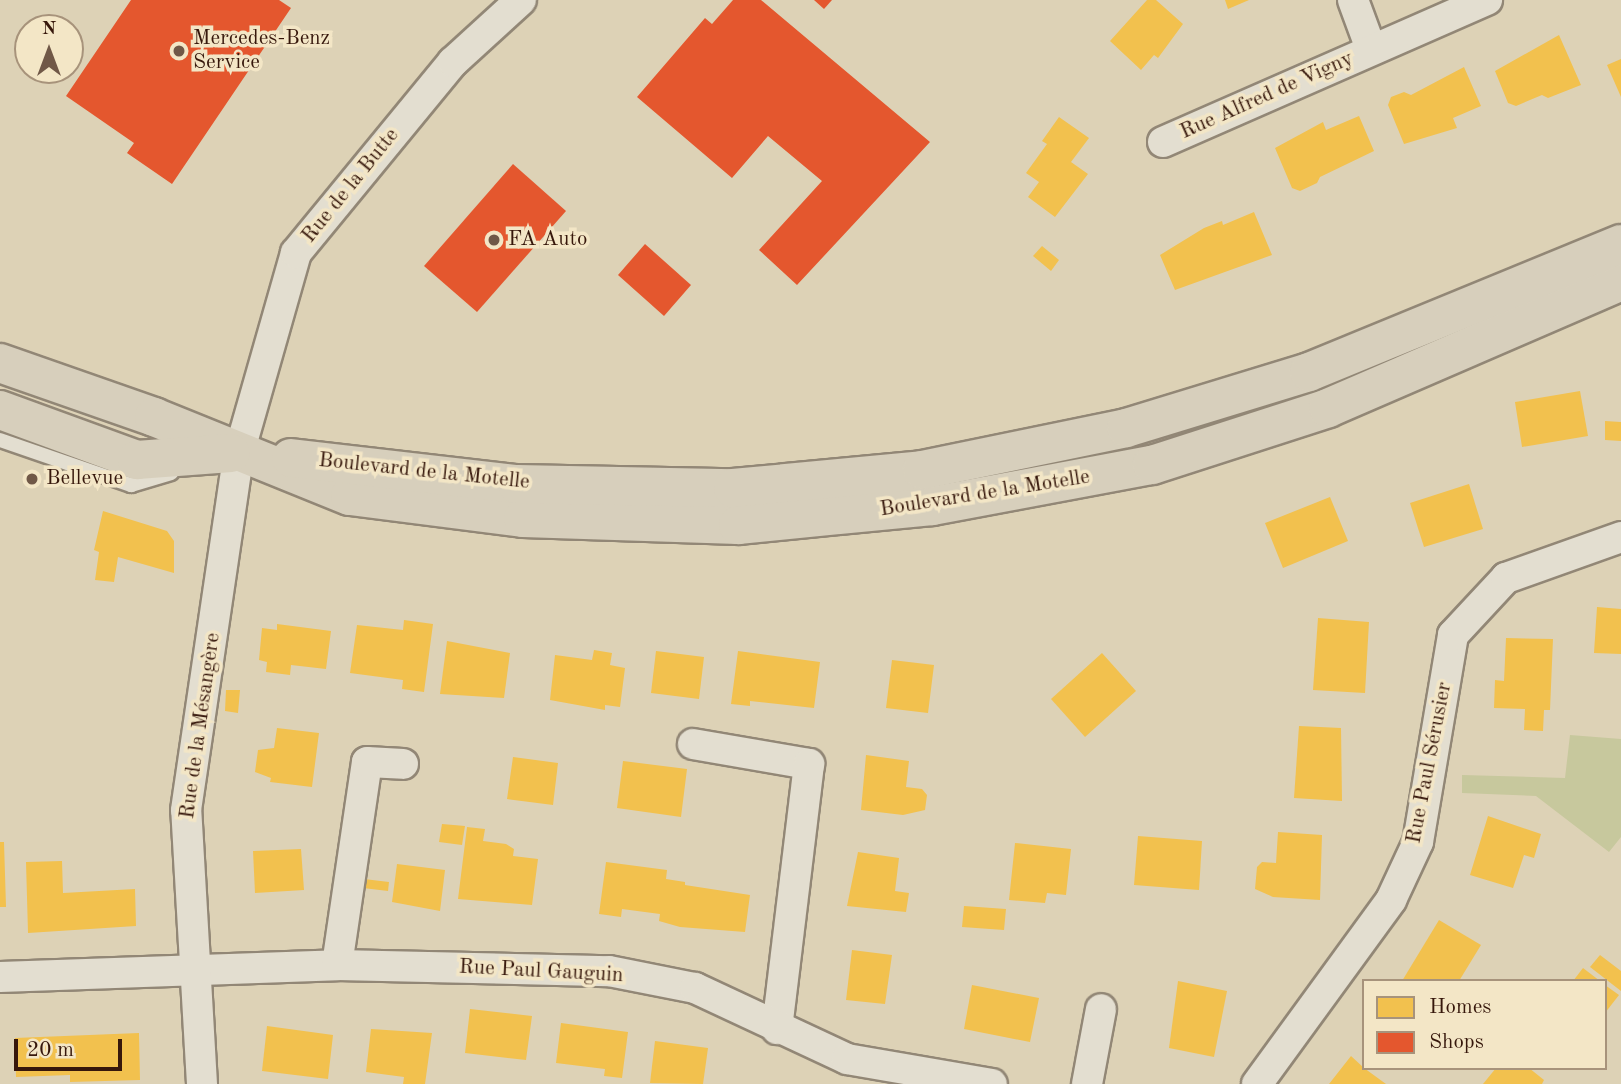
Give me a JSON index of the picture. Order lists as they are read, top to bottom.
{
  "streets": {
    "main road": ["Boulevard de la Motelle"],
    "street": [
      "Rue Alfred de Vigny",
      "Rue de la Butte",
      "Rue de la Mésangère",
      "Rue Paul Sérusier",
      "Rue Paul Gauguin"
    ]
  },
  "crossings": [
    ["Rue de la Butte", "Boulevard de la Motelle"],
    ["Rue de la Butte", "Rue de la Mésangère"],
    ["Boulevard de la Motelle", "Rue de la Mésangère"],
    ["Rue de la Mésangère", "Rue Paul Gauguin"]
  ],
  "places": ["Mercedes-Benz Service", "FA Auto", "Bellevue"],
  "legend": ["Homes", "Shops"],
  "scale_bar": "20 m",
  "north": "top"
}
